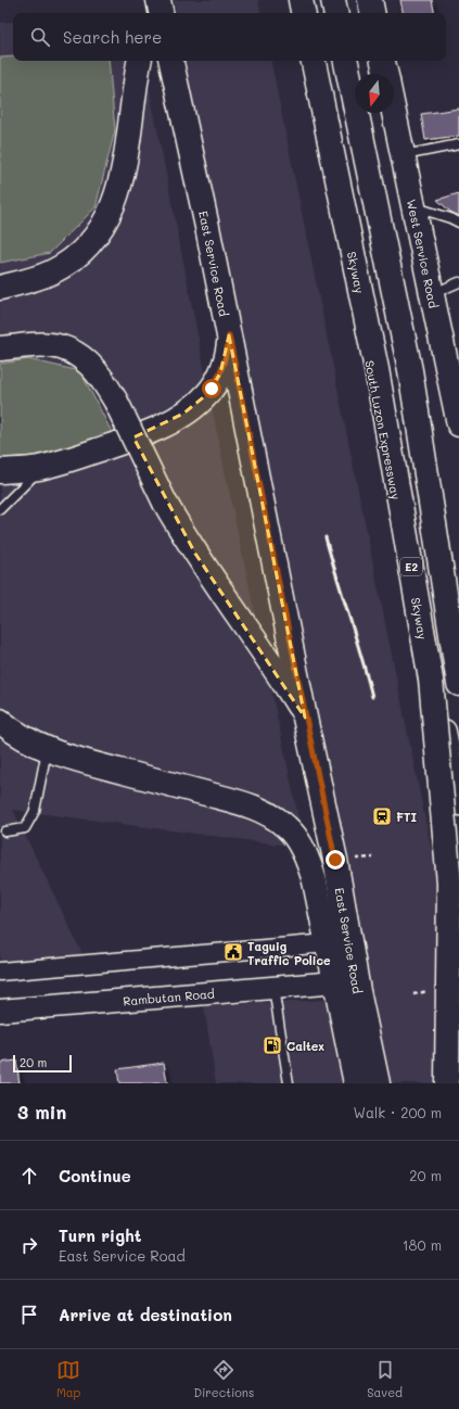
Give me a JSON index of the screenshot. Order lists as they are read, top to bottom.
{
  "streets": {
    "main road": [
      "West Service Road",
      "East Service Road",
      "Skyway",
      "South Luzon Expressway",
      "E2"
    ],
    "street": ["Rambutan Road"]
  },
  "crossings": [
    ["East Service Road", "Rambutan Road"]
  ],
  "places": {
    "station": ["FTI"],
    "public building": ["Taguig Traffic Police"],
    "fuel station": ["Caltex"]
  },
  "scale_bar": "20 m",
  "north": "bottom",
  "page": {
    "search": "Search here",
    "scale": "20 m",
    "heading": ["3 min", "Walk · 200 m"],
    "list": [
      ["Continue", "20 m"],
      ["Turn right", "East Service Road", "180 m"],
      "Arrive at destination"
    ],
    "nav": ["Map", "Directions", "Saved"]
  }
}
